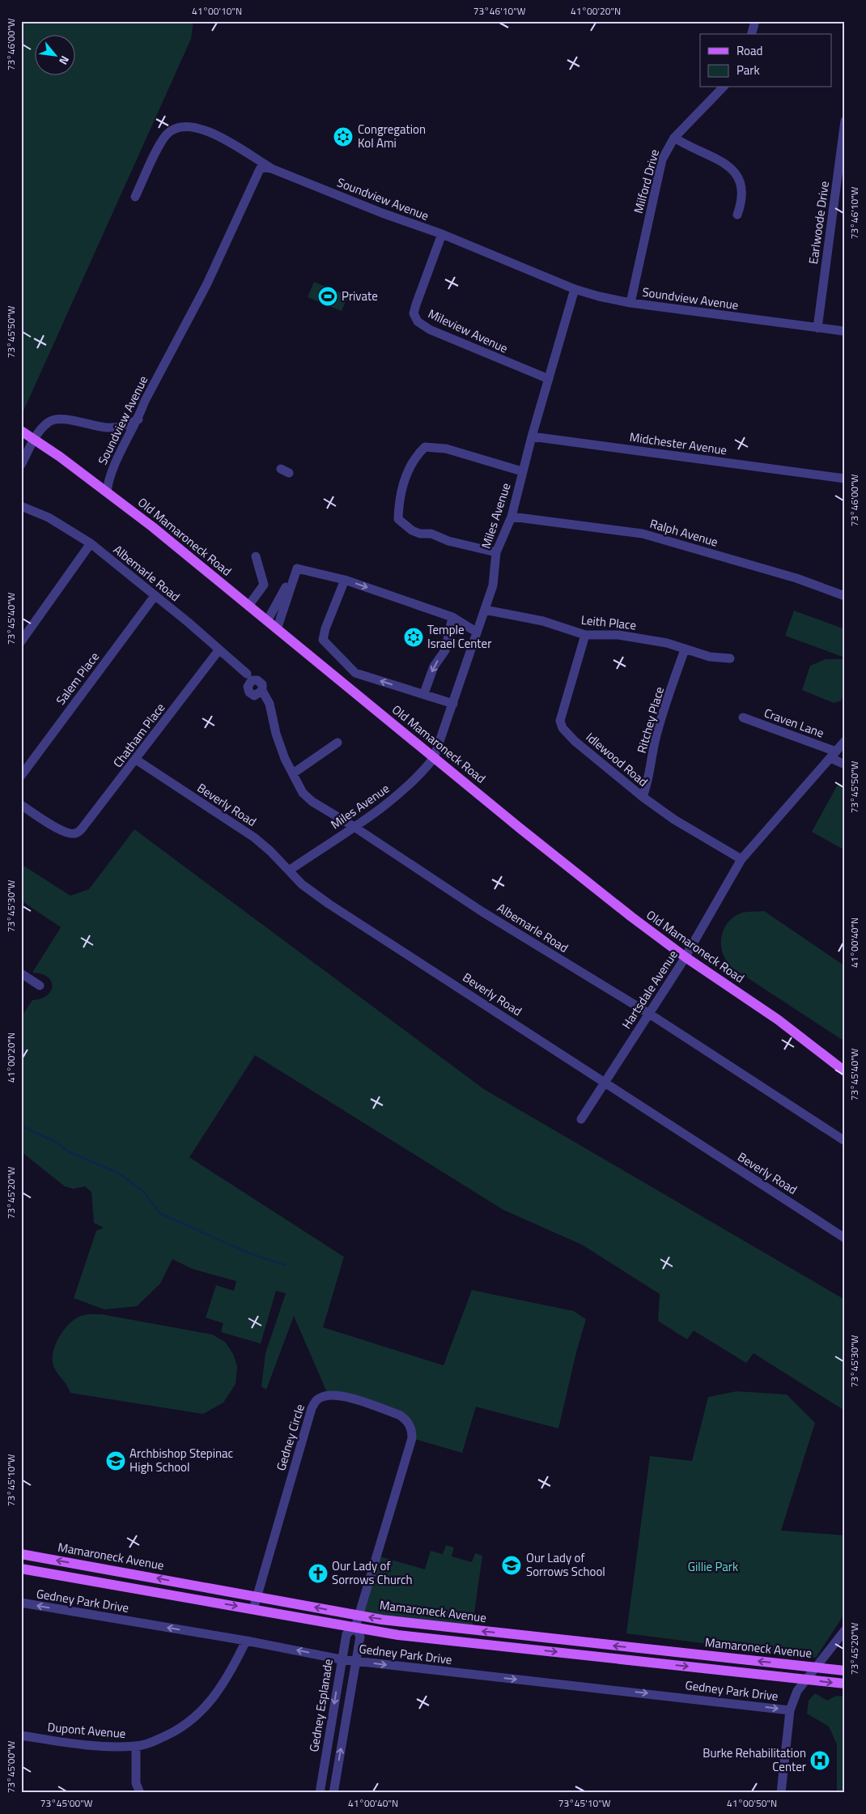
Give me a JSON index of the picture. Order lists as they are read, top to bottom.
{
  "streets": {
    "main road": ["Old Mamaroneck Road", "Mamaroneck Avenue"],
    "street": [
      "Milford Drive",
      "Soundview Avenue",
      "Earlwoode Drive",
      "Mileview Avenue",
      "Midchester Avenue",
      "Miles Avenue",
      "Ralph Avenue",
      "Albemarle Road",
      "Leith Place",
      "Salem Place",
      "Ritchey Place",
      "Craven Lane",
      "Chatham Place",
      "Idlewood Road",
      "Beverly Road",
      "Hartsdale Avenue",
      "Gedney Circle",
      "Gedney Park Drive",
      "Gedney Esplanade",
      "Dupont Avenue"
    ]
  },
  "crossings": [
    ["Milford Drive", "Soundview Avenue"],
    ["Soundview Avenue", "Earlwoode Drive"],
    ["Soundview Avenue", "Mileview Avenue"],
    ["Soundview Avenue", "Miles Avenue"],
    ["Soundview Avenue", "Old Mamaroneck Road"],
    ["Mileview Avenue", "Miles Avenue"],
    ["Midchester Avenue", "Miles Avenue"],
    ["Miles Avenue", "Ralph Avenue"],
    ["Miles Avenue", "Old Mamaroneck Road"],
    ["Miles Avenue", "Albemarle Road"],
    ["Miles Avenue", "Leith Place"],
    ["Miles Avenue", "Beverly Road"],
    ["Old Mamaroneck Road", "Hartsdale Avenue"],
    ["Albemarle Road", "Salem Place"],
    ["Albemarle Road", "Chatham Place"],
    ["Albemarle Road", "Hartsdale Avenue"],
    ["Leith Place", "Ritchey Place"],
    ["Leith Place", "Idlewood Road"],
    ["Ritchey Place", "Idlewood Road"],
    ["Craven Lane", "Hartsdale Avenue"],
    ["Chatham Place", "Beverly Road"],
    ["Idlewood Road", "Hartsdale Avenue"],
    ["Beverly Road", "Hartsdale Avenue"],
    ["Gedney Circle", "Mamaroneck Avenue"],
    ["Gedney Circle", "Gedney Esplanade"],
    ["Mamaroneck Avenue", "Gedney Esplanade"],
    ["Gedney Park Drive", "Gedney Esplanade"],
    ["Gedney Park Drive", "Dupont Avenue"]
  ],
  "parks": ["Gillie Park"],
  "places": {
    "synagogue": ["Congregation Kol Ami", "Temple Israel Center"],
    "sports": ["Private"],
    "school or university": ["Archbishop Stepinac High School", "Our Lady of Sorrows School"],
    "church": ["Our Lady of Sorrows Church"],
    "hospital": ["Burke Rehabilitation Center"]
  },
  "legend": ["Road", "Park"],
  "north": "bottom right",
  "coordinates": [
    "41°00'10\"N",
    "73°46'10\"W",
    "41°00'20\"N",
    "73°46'00\"W",
    "73°45'50\"W",
    "73°45'40\"W",
    "73°45'30\"W",
    "41°00'40\"N",
    "73°45'20\"W",
    "73°45'10\"W",
    "73°45'00\"W",
    "41°00'50\"N"
  ]
}
